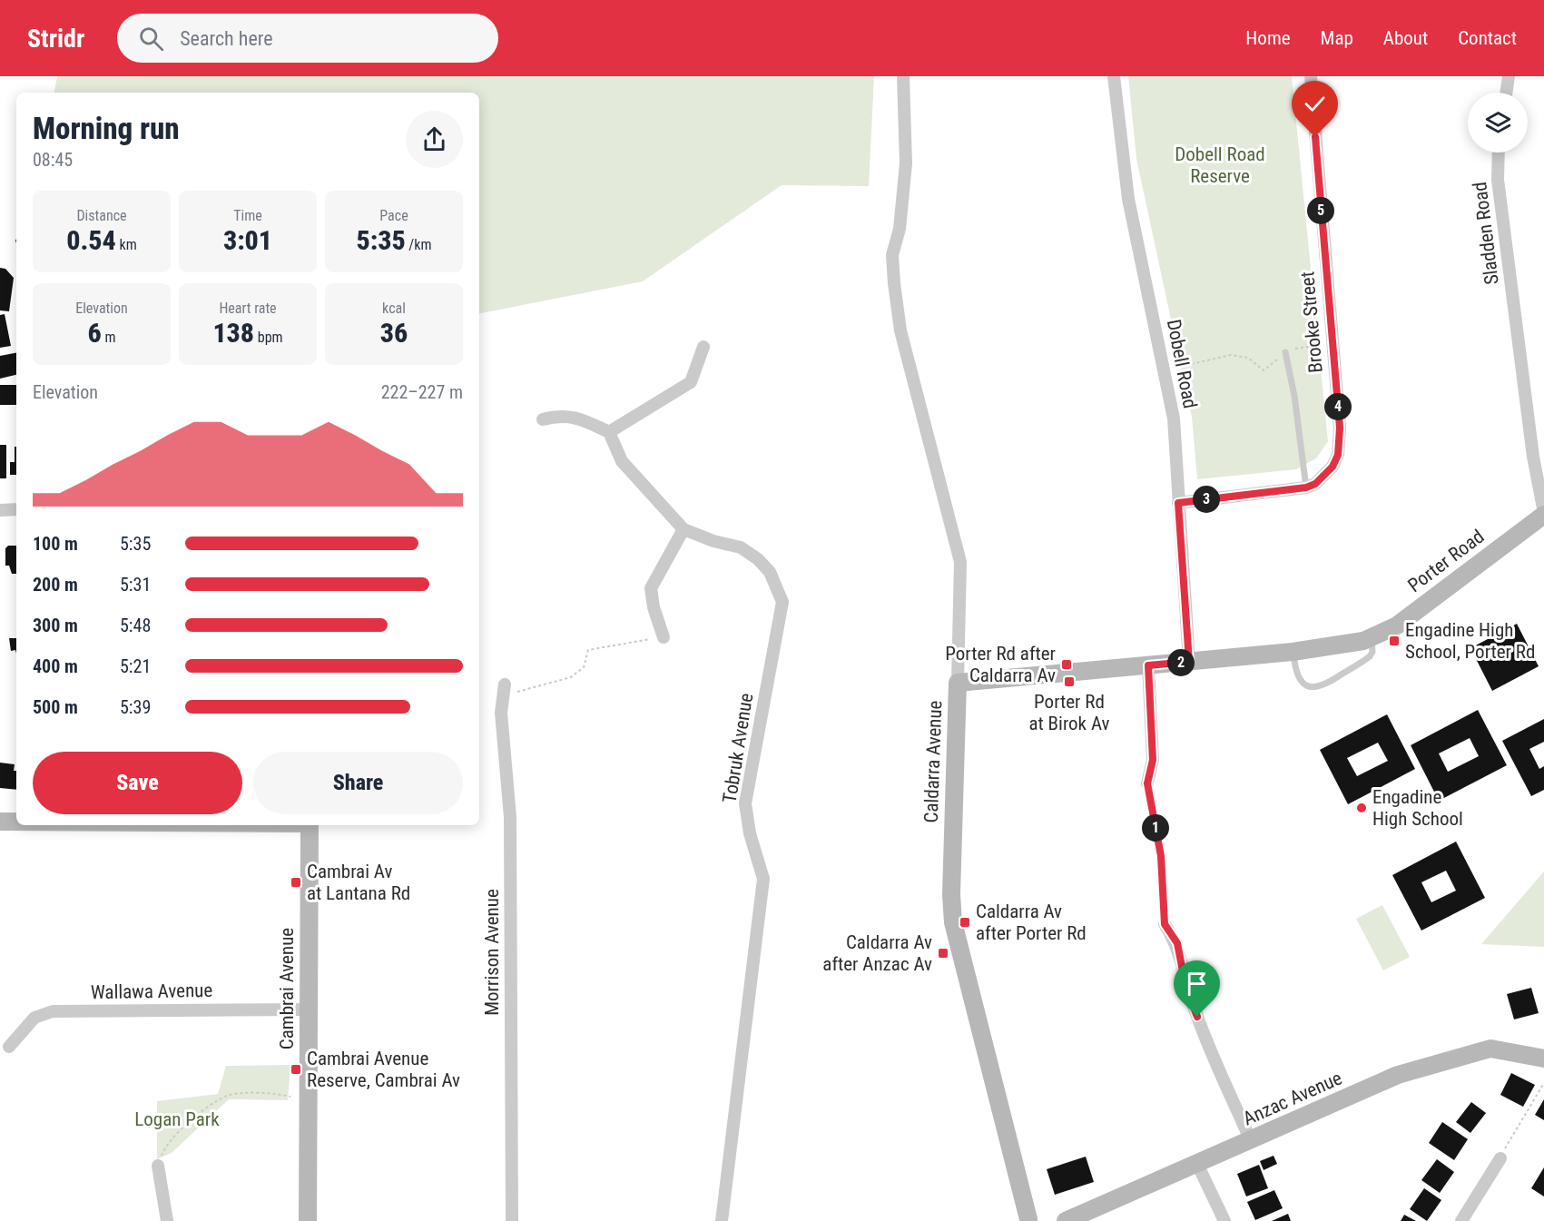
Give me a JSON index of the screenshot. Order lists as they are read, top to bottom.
{
  "streets": {
    "street": [
      "Sladden Road",
      "Brooke Street",
      "Dobell Road",
      "Porter Road",
      "Tobruk Avenue",
      "Caldarra Avenue",
      "Morrison Avenue",
      "Cambrai Avenue",
      "Wallawa Avenue",
      "Anzac Avenue"
    ]
  },
  "crossings": [
    ["Sladden Road", "Porter Road"],
    ["Brooke Street", "Dobell Road"],
    ["Dobell Road", "Porter Road"],
    ["Porter Road", "Caldarra Avenue"],
    ["Cambrai Avenue", "Wallawa Avenue"]
  ],
  "parks": ["Dobell Road Reserve", "Logan Park"],
  "places": {
    "transit": [
      "Engadine High School, Porter Rd",
      "Porter Rd after Caldarra Av",
      "Porter Rd at Birok Av",
      "Cambrai Av at Lantana Rd",
      "Caldarra Av after Porter Rd",
      "Caldarra Av after Anzac Av",
      "Cambrai Avenue Reserve, Cambrai Av"
    ],
    "other": ["Engadine High School"]
  },
  "page": {
    "header": "Stridr",
    "search": "Search here",
    "nav": [
      "Home",
      "Map",
      "About",
      "Contact"
    ],
    "heading": ["Morning run", "08:45"],
    "stats": [
      ["Distance", "0.54 km"],
      ["Time", "3:01"],
      ["Pace", "5:35 /km"],
      ["Elevation", "6 m"],
      ["Heart rate", "138 bpm"],
      ["kcal", "36"]
    ],
    "pins": [
      "5",
      "4",
      "3",
      "2",
      "1"
    ],
    "chart": ["Elevation", "222–227 m"],
    "list": [
      {
        "name": "100 m",
        "note": "5:35"
      },
      {
        "name": "200 m",
        "note": "5:31"
      },
      {
        "name": "300 m",
        "note": "5:48"
      },
      {
        "name": "400 m",
        "note": "5:21"
      },
      {
        "name": "500 m",
        "note": "5:39"
      }
    ],
    "buttons": ["Save", "Share"]
  }
}
